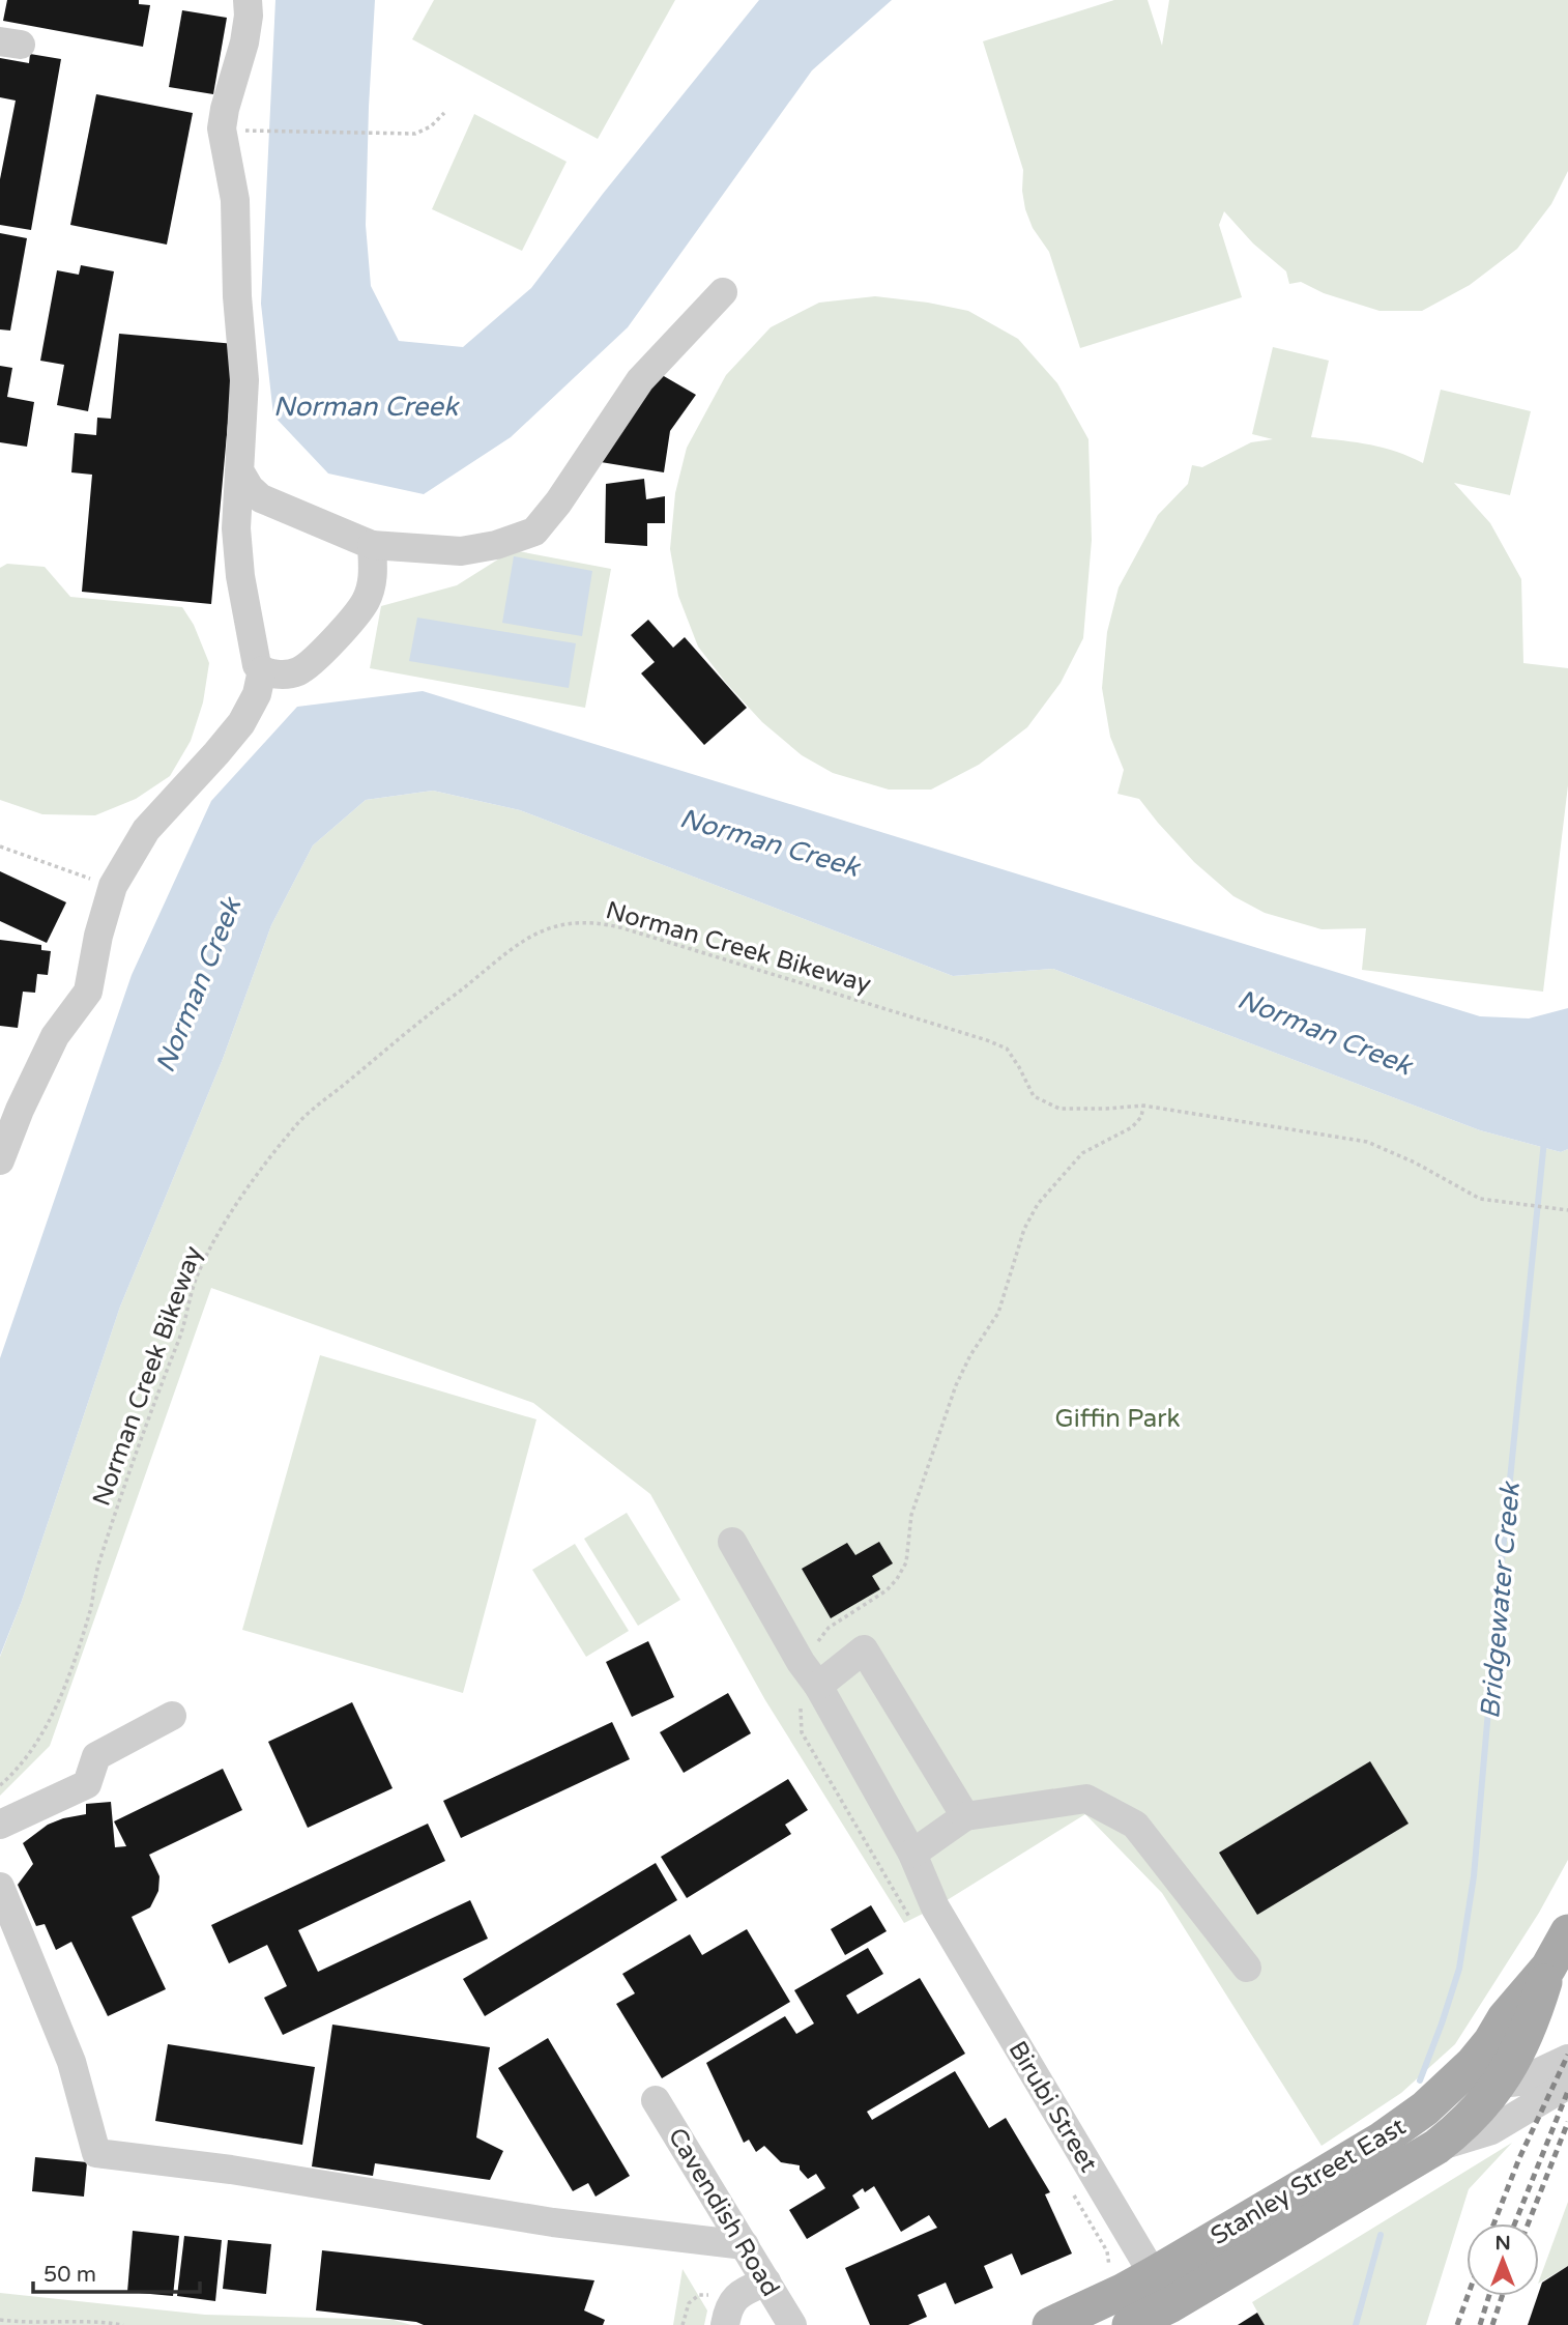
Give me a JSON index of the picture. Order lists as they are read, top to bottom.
{
  "streets": {
    "main road": ["Stanley Street East"],
    "street": ["Birubi Street", "Cavendish Road"],
    "path": ["Norman Creek Bikeway"]
  },
  "crossings": [
    ["Birubi Street", "Stanley Street East"]
  ],
  "water": ["Norman Creek", "Bridgewater Creek"],
  "parks": ["Giffin Park"],
  "scale_bar": "50 m",
  "north": "top"
}
